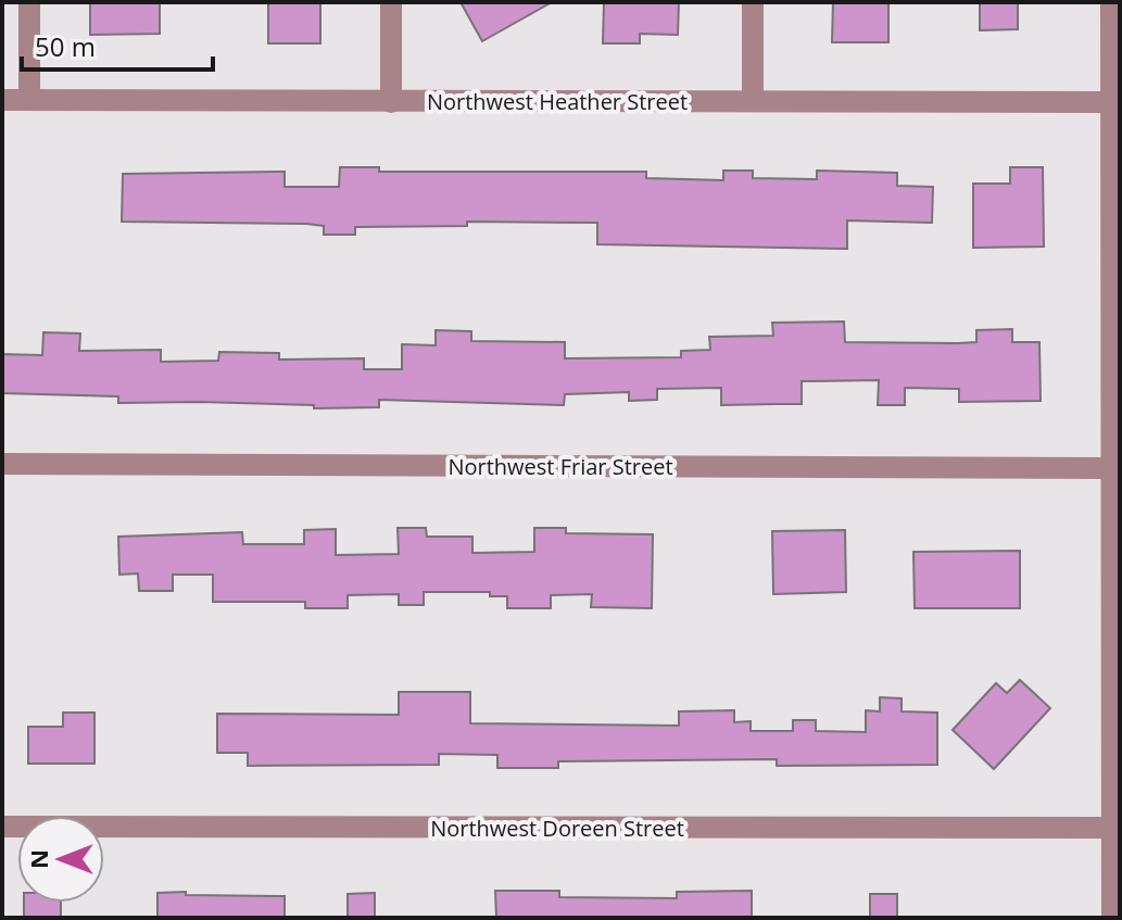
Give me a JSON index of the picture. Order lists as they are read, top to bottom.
{
  "streets": {
    "street": ["Northwest Heather Street", "Northwest Friar Street", "Northwest Doreen Street"]
  },
  "scale_bar": "50 m",
  "north": "left"
}
